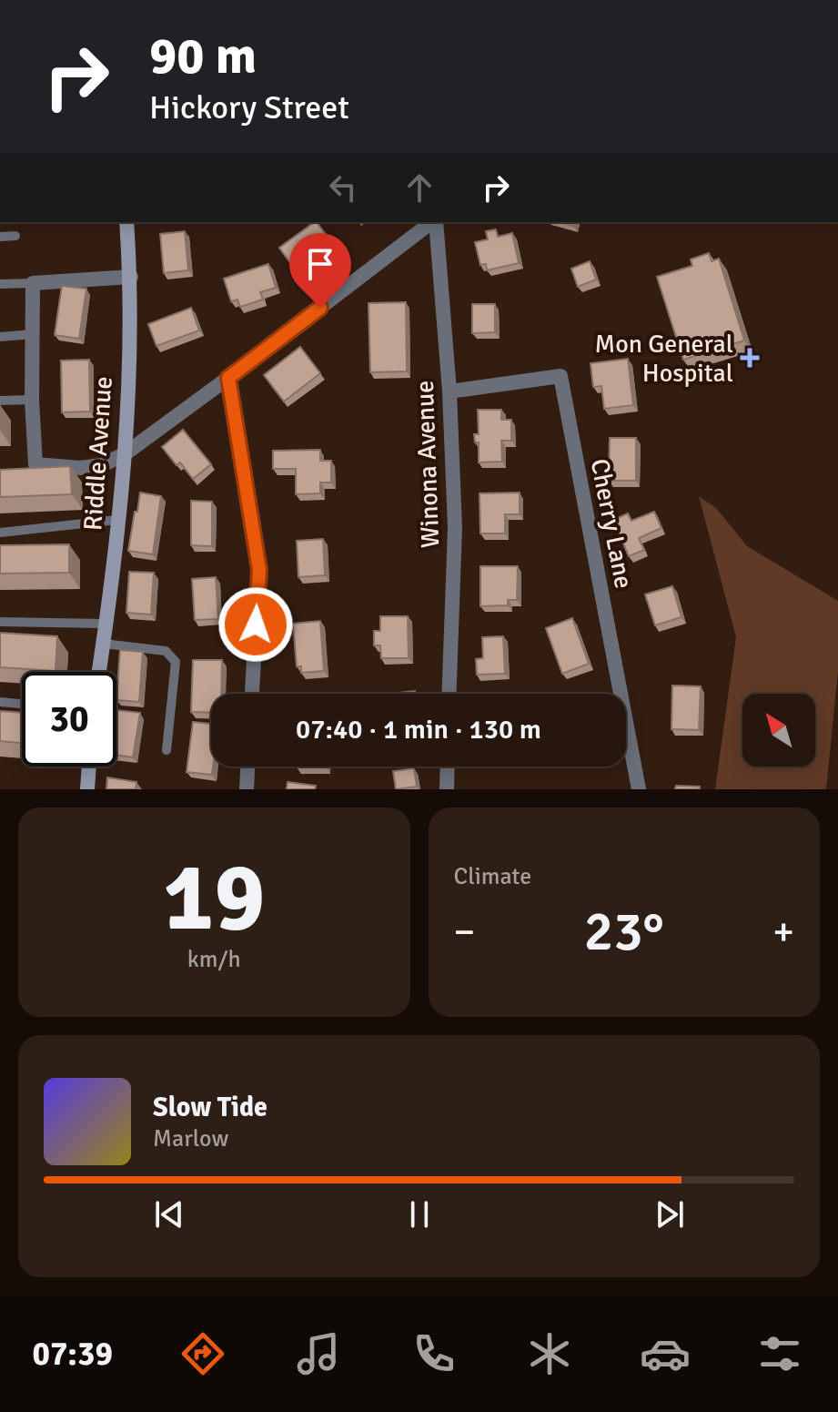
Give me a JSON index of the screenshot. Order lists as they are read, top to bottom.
{
  "streets": {
    "street": ["Riddle Avenue", "Winona Avenue", "Cherry Lane"]
  },
  "crossings": [
    ["Winona Avenue", "Cherry Lane"]
  ],
  "places": {
    "health": ["Mon General Hospital"]
  },
  "north": "top left",
  "page": {
    "turn": ["90 m", "Hickory Street"],
    "limit": "30",
    "trip": "07:40 · 1 min · 130 m",
    "tile": [
      ["19", "km/h"],
      "Climate"
    ],
    "heat": ["−", "23°", "+"],
    "song": ["Slow Tide", "Marlow"],
    "tabs": "07:39"
  }
}
